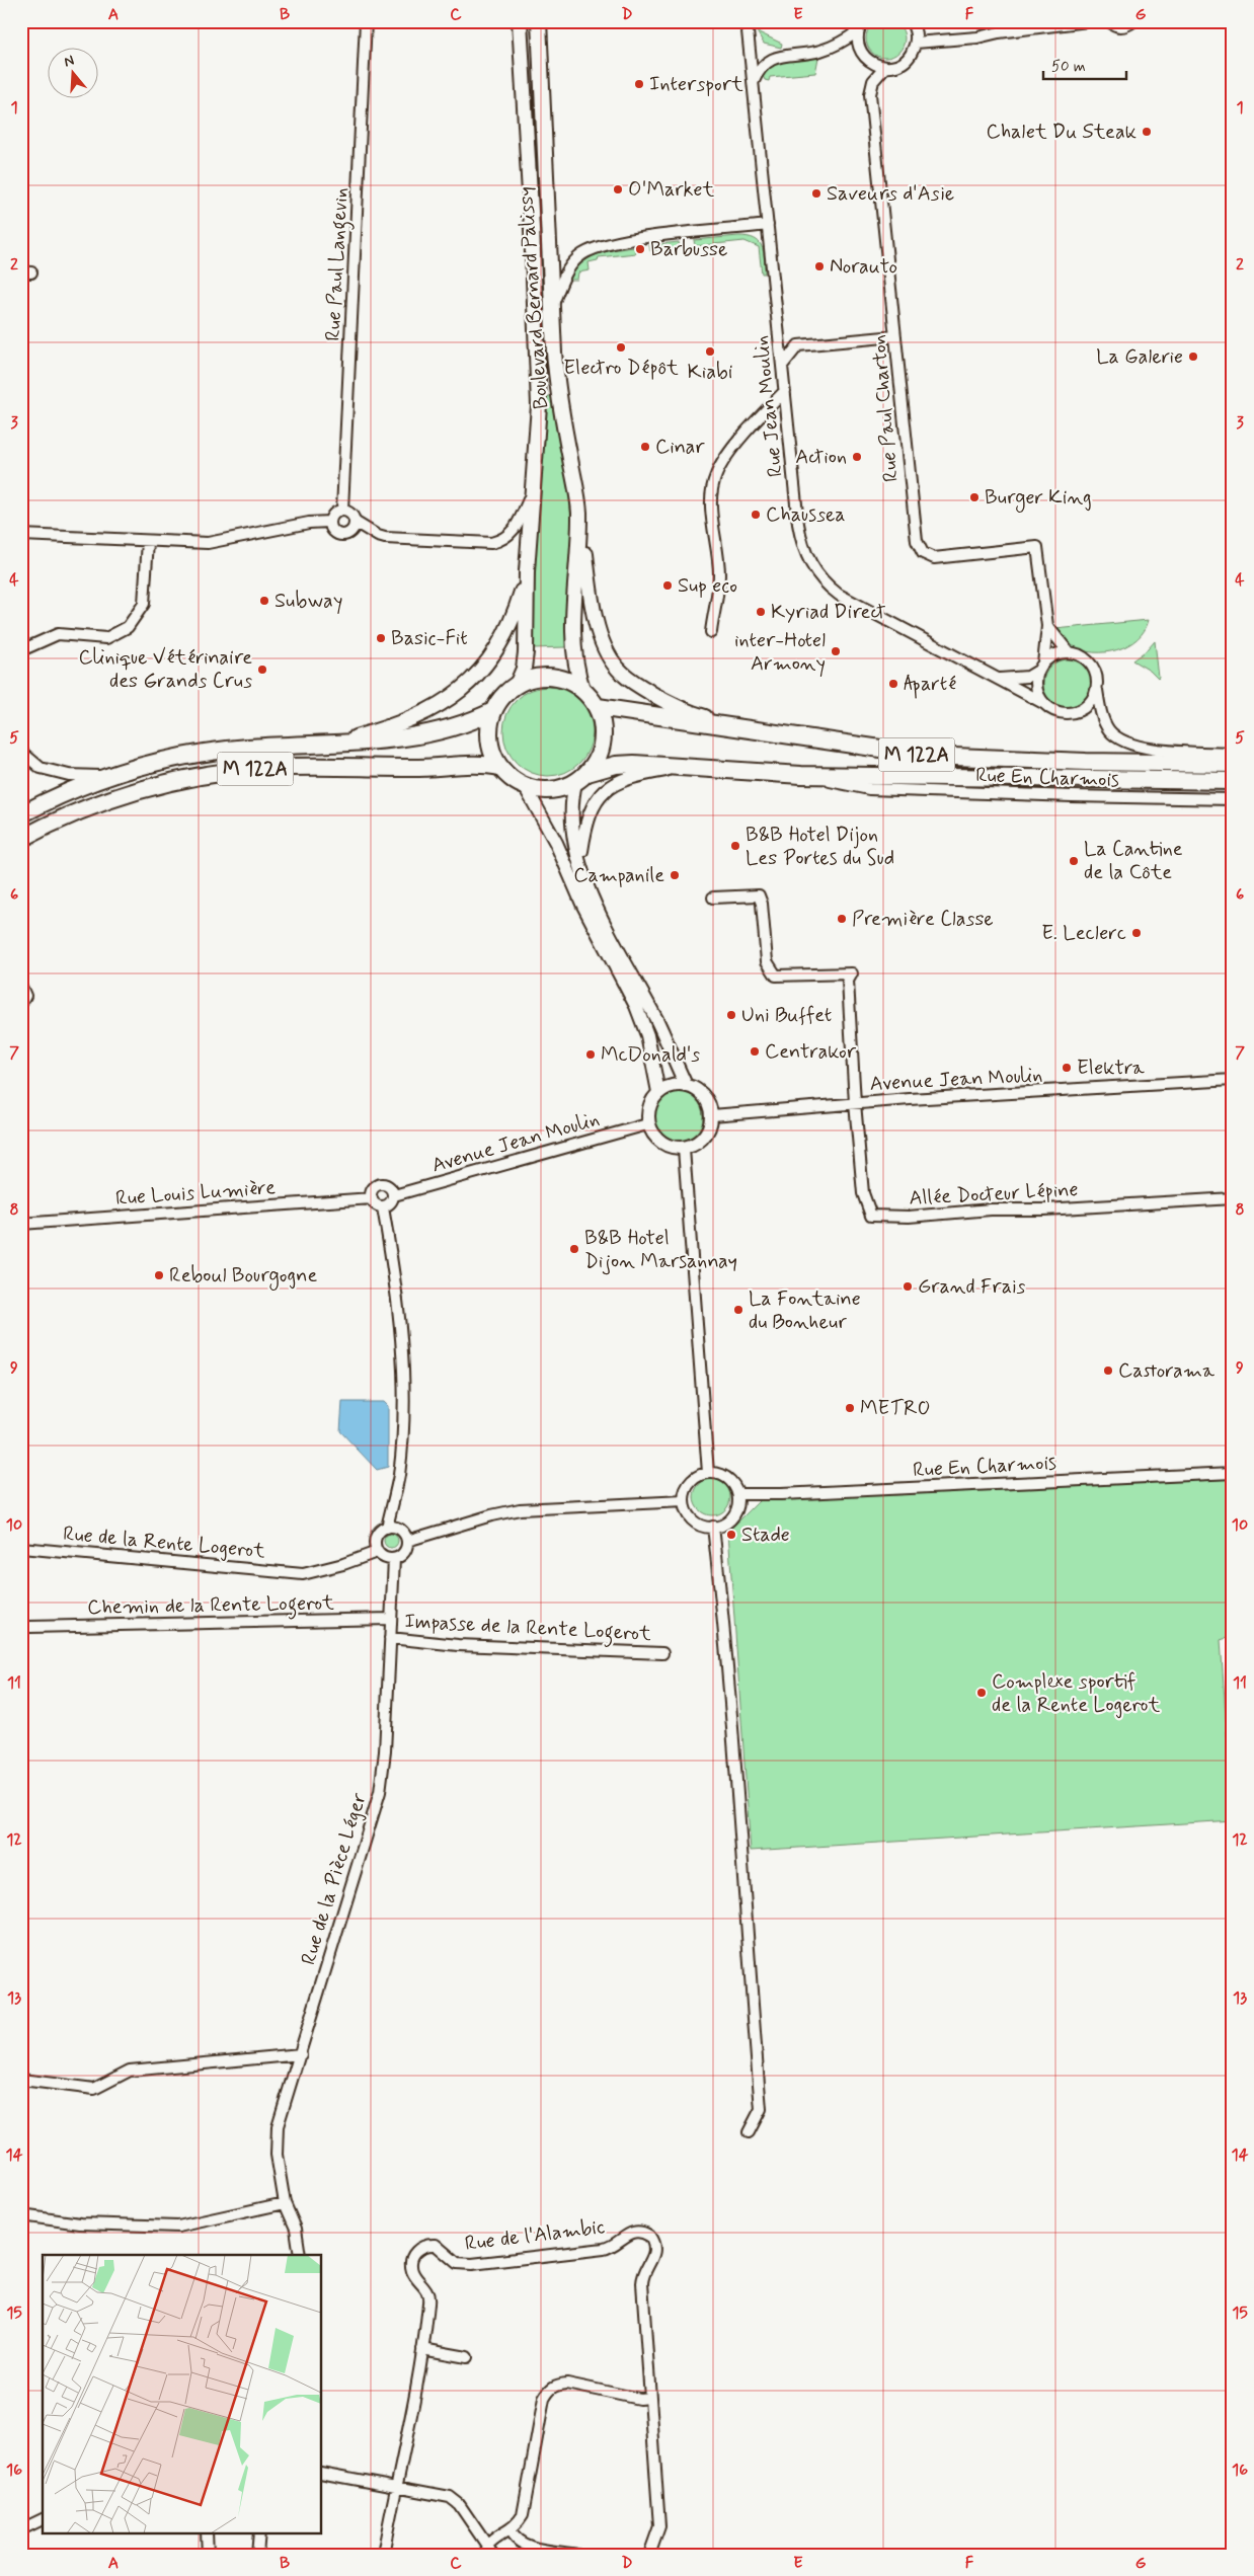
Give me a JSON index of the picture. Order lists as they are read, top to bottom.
{
  "streets": {
    "main road": ["Boulevard Bernard Palissy", "M 122A"],
    "street": [
      "Rue Paul Langevin",
      "Rue Jean Moulin",
      "Rue Paul Charton",
      "Rue En Charmois",
      "Avenue Jean Moulin",
      "Rue Louis Lumière",
      "Allée Docteur Lépine",
      "Rue de la Rente Logerot",
      "Chemin de la Rente Logerot",
      "Impasse de la Rente Logerot",
      "Rue de la Pièce Léger",
      "Rue de l'Alambic"
    ]
  },
  "crossings": [
    ["Boulevard Bernard Palissy", "M 122A"],
    ["Rue Jean Moulin", "Rue Paul Charton"],
    ["M 122A", "Rue En Charmois"],
    ["Avenue Jean Moulin", "Rue Louis Lumière"],
    ["Avenue Jean Moulin", "Allée Docteur Lépine"],
    ["Rue de la Rente Logerot", "Rue de la Pièce Léger"],
    ["Chemin de la Rente Logerot", "Rue de la Pièce Léger"],
    ["Impasse de la Rente Logerot", "Rue de la Pièce Léger"]
  ],
  "places": [
    "Intersport",
    "Chalet Du Steak",
    "O'Market",
    "Saveurs d'Asie",
    "Barbusse",
    "Norauto",
    "Electro Dépôt",
    "Kiabi",
    "La Galerie",
    "Cinar",
    "Action",
    "Burger King",
    "Chaussea",
    "Sup eco",
    "Subway",
    "Kyriad Direct",
    "Basic-Fit",
    "inter-Hotel Armony",
    "Clinique Vétérinaire des Grands Crus",
    "Aparté",
    "B&B Hotel Dijon Les Portes du Sud",
    "La Cantine de la Côte",
    "Campanile",
    "Première Classe",
    "E. Leclerc",
    "Uni Buffet",
    "Centrakor",
    "McDonald's",
    "Elektra",
    "B&B Hotel Dijon Marsannay",
    "Reboul Bourgogne",
    "Grand Frais",
    "La Fontaine du Bonheur",
    "Castorama",
    "METRO",
    "Stade",
    "Complexe sportif de la Rente Logerot"
  ],
  "scale_bar": "50 m",
  "north": "top",
  "grid": {
    "columns": [
      "A",
      "B",
      "C",
      "D",
      "E",
      "F",
      "G"
    ],
    "rows": [
      "1",
      "2",
      "3",
      "4",
      "5",
      "6",
      "7",
      "8",
      "9",
      "10",
      "11",
      "12",
      "13",
      "14",
      "15",
      "16"
    ]
  }
}
